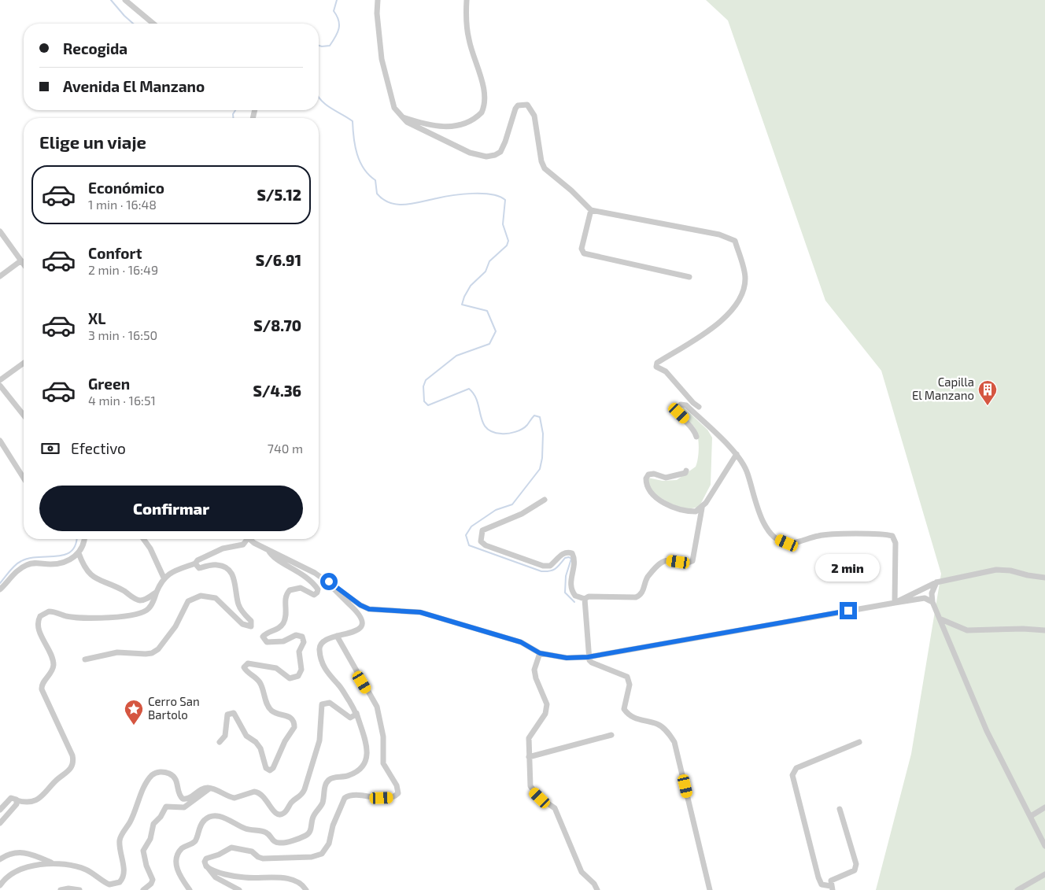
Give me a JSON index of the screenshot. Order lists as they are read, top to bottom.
{
  "places": {
    "building": ["Capilla El Manzano"],
    "place": ["Cerro San Bartolo"]
  },
  "page": {
    "banner": ["Recogida", "Avenida El Manzano"],
    "heading": "Elige un viaje",
    "list": [
      {
        "name": "Económico",
        "note": "1 min · 16:48",
        "value": "S/5.12"
      },
      {
        "name": "Confort",
        "note": "2 min · 16:49",
        "value": "S/6.91"
      },
      {
        "name": "XL",
        "note": "3 min · 16:50",
        "value": "S/8.70"
      },
      {
        "name": "Green",
        "note": "4 min · 16:51",
        "value": "S/4.36"
      }
    ],
    "pay": ["Efectivo", "740 m"],
    "buttons": "Confirmar",
    "bubble": "2 min"
  }
}
